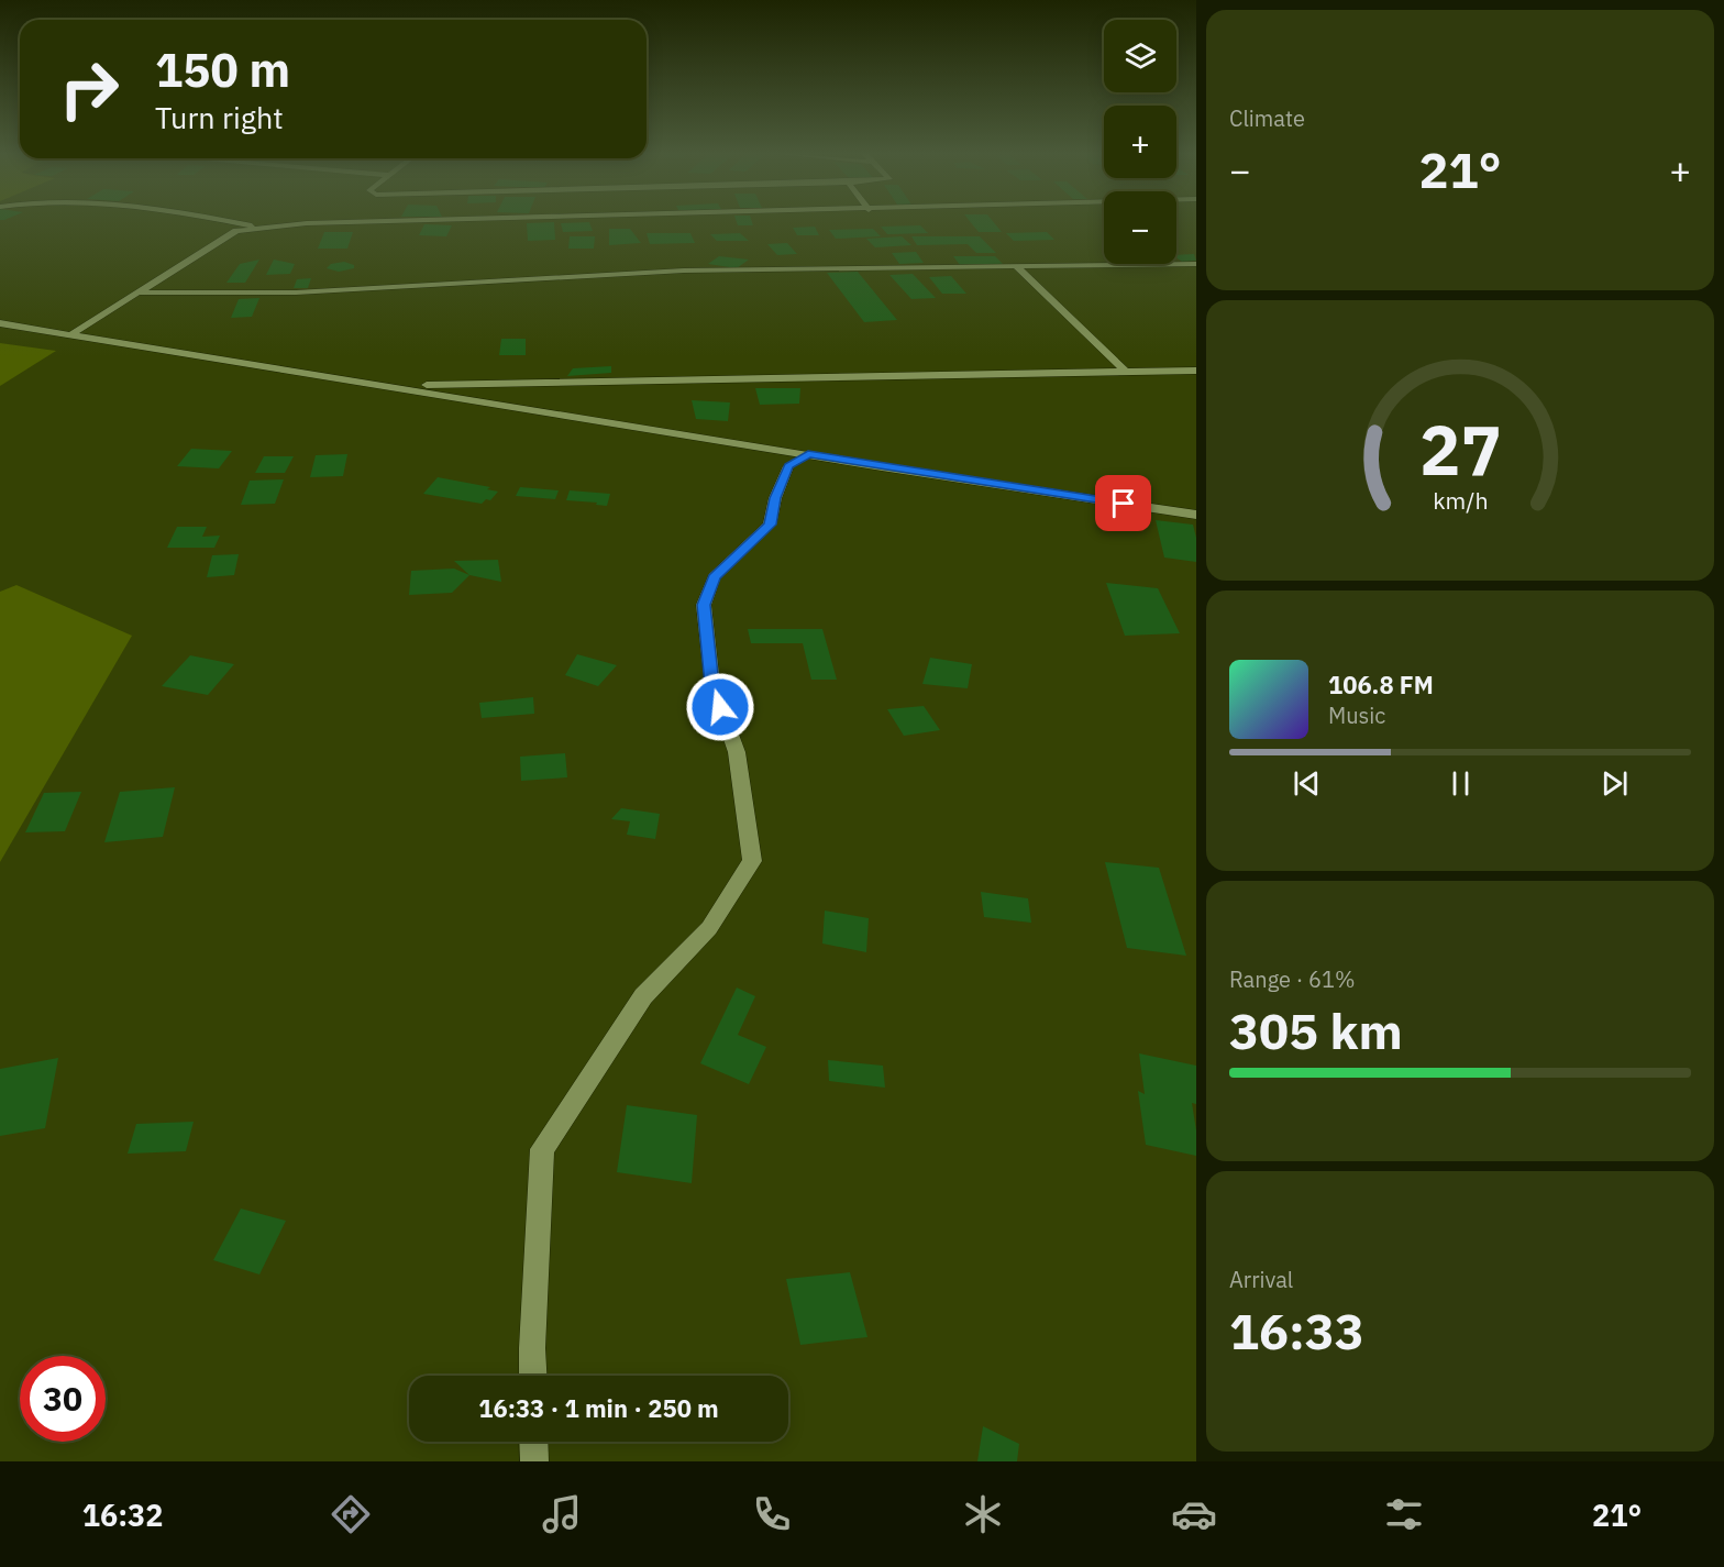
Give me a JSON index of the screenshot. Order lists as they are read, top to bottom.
{
  "page": {
    "tile": [
      "Climate",
      ["Range · 61%", "305 km"],
      ["Arrival", "16:33"]
    ],
    "map_buttons": ["+", "−"],
    "turn": ["150 m", "Turn right"],
    "heat": ["−", "21°", "+"],
    "song": ["106.8 FM", "Music"],
    "limit": "30",
    "trip": "16:33 · 1 min · 250 m",
    "tabs": ["16:32", "21°"],
    "gauge": ["27", "km/h"]
  }
}
